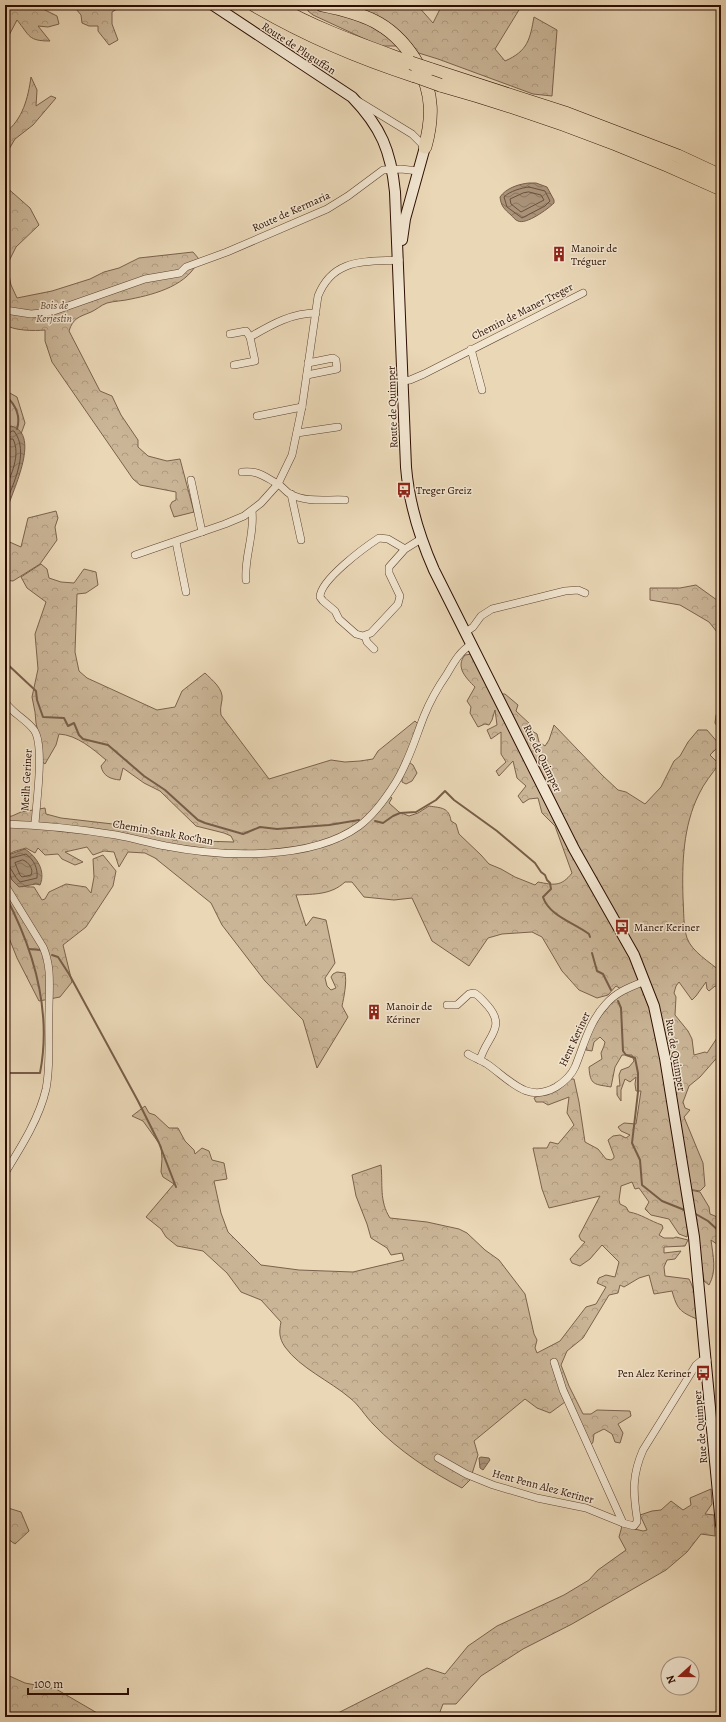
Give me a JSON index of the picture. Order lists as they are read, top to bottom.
{
  "streets": {
    "main road": ["Route de Pluguffan", "Route de Quimper", "Rue de Quimper"],
    "street": [
      "Route de Kermaria",
      "Chemin de Maner Treger",
      "Meilh Geriner",
      "Chemin Stank Roc'han",
      "Hent Keriner",
      "Hent Penn Alez Keriner"
    ]
  },
  "crossings": [
    ["Route de Pluguffan", "Route de Kermaria"],
    ["Route de Pluguffan", "Route de Quimper"],
    ["Route de Kermaria", "Route de Quimper"],
    ["Chemin de Maner Treger", "Route de Quimper"],
    ["Route de Quimper", "Rue de Quimper"],
    ["Rue de Quimper", "Chemin Stank Roc'han"],
    ["Rue de Quimper", "Hent Keriner"],
    ["Meilh Geriner", "Chemin Stank Roc'han"]
  ],
  "parks": ["Bois de Kerjestin"],
  "places": {
    "building": ["Manoir de Tréguer", "Manoir de Kériner"],
    "bus stop": ["Treger Greiz", "Maner Keriner", "Pen Alez Keriner"]
  },
  "scale_bar": "100 m",
  "north": "left"
}
